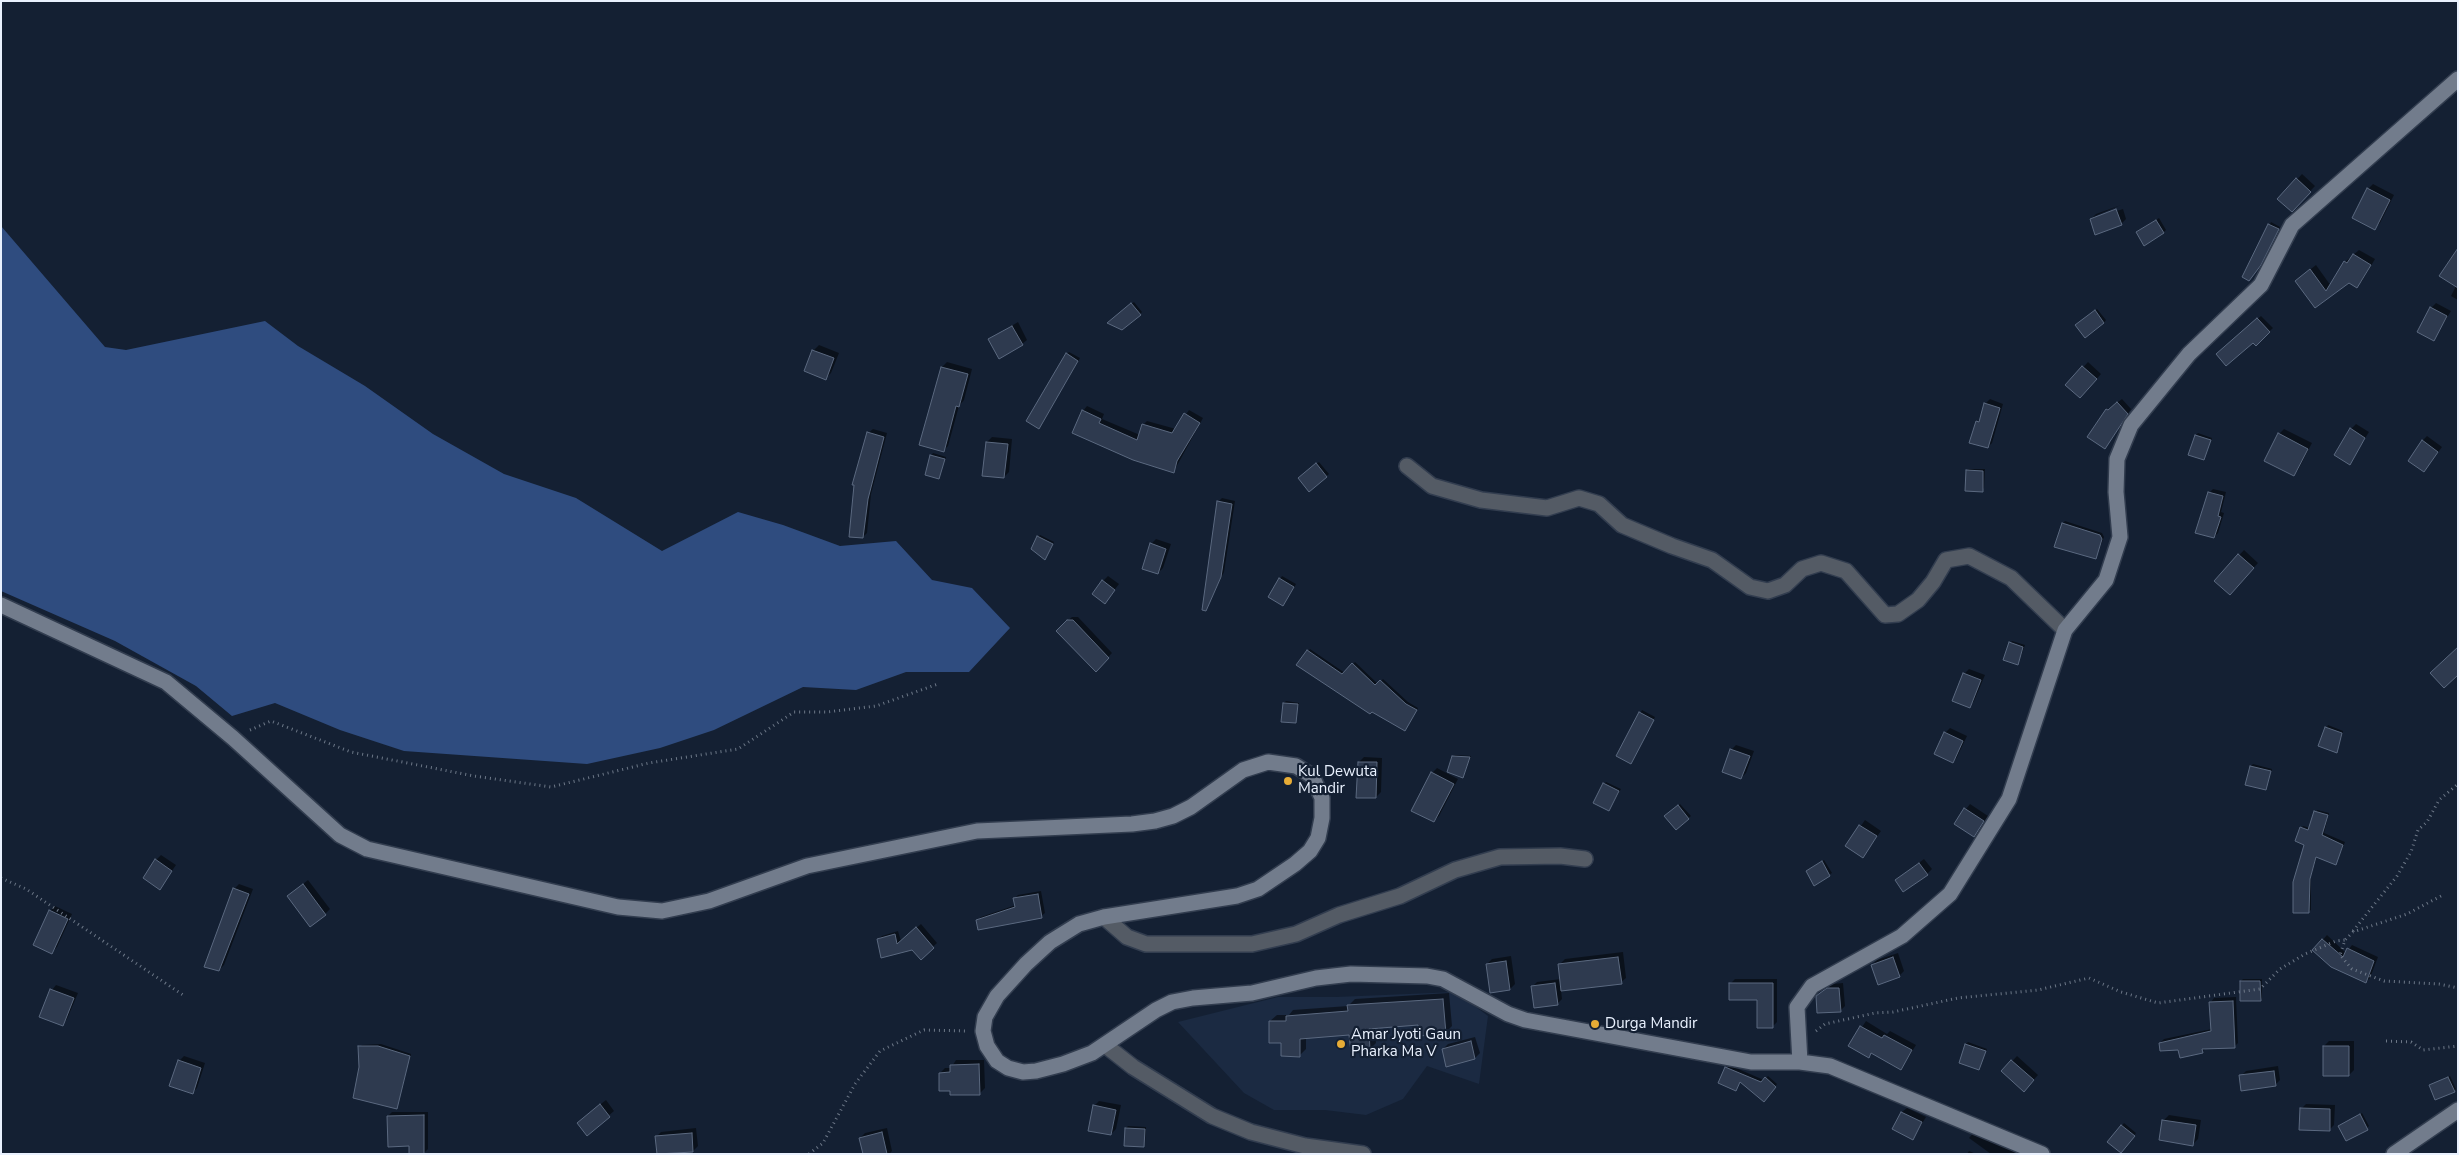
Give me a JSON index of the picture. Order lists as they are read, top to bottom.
{
  "places": ["Kul Dewuta Mandir", "Durga Mandir", "Amar Jyoti Gaun Pharka Ma V"]
}
